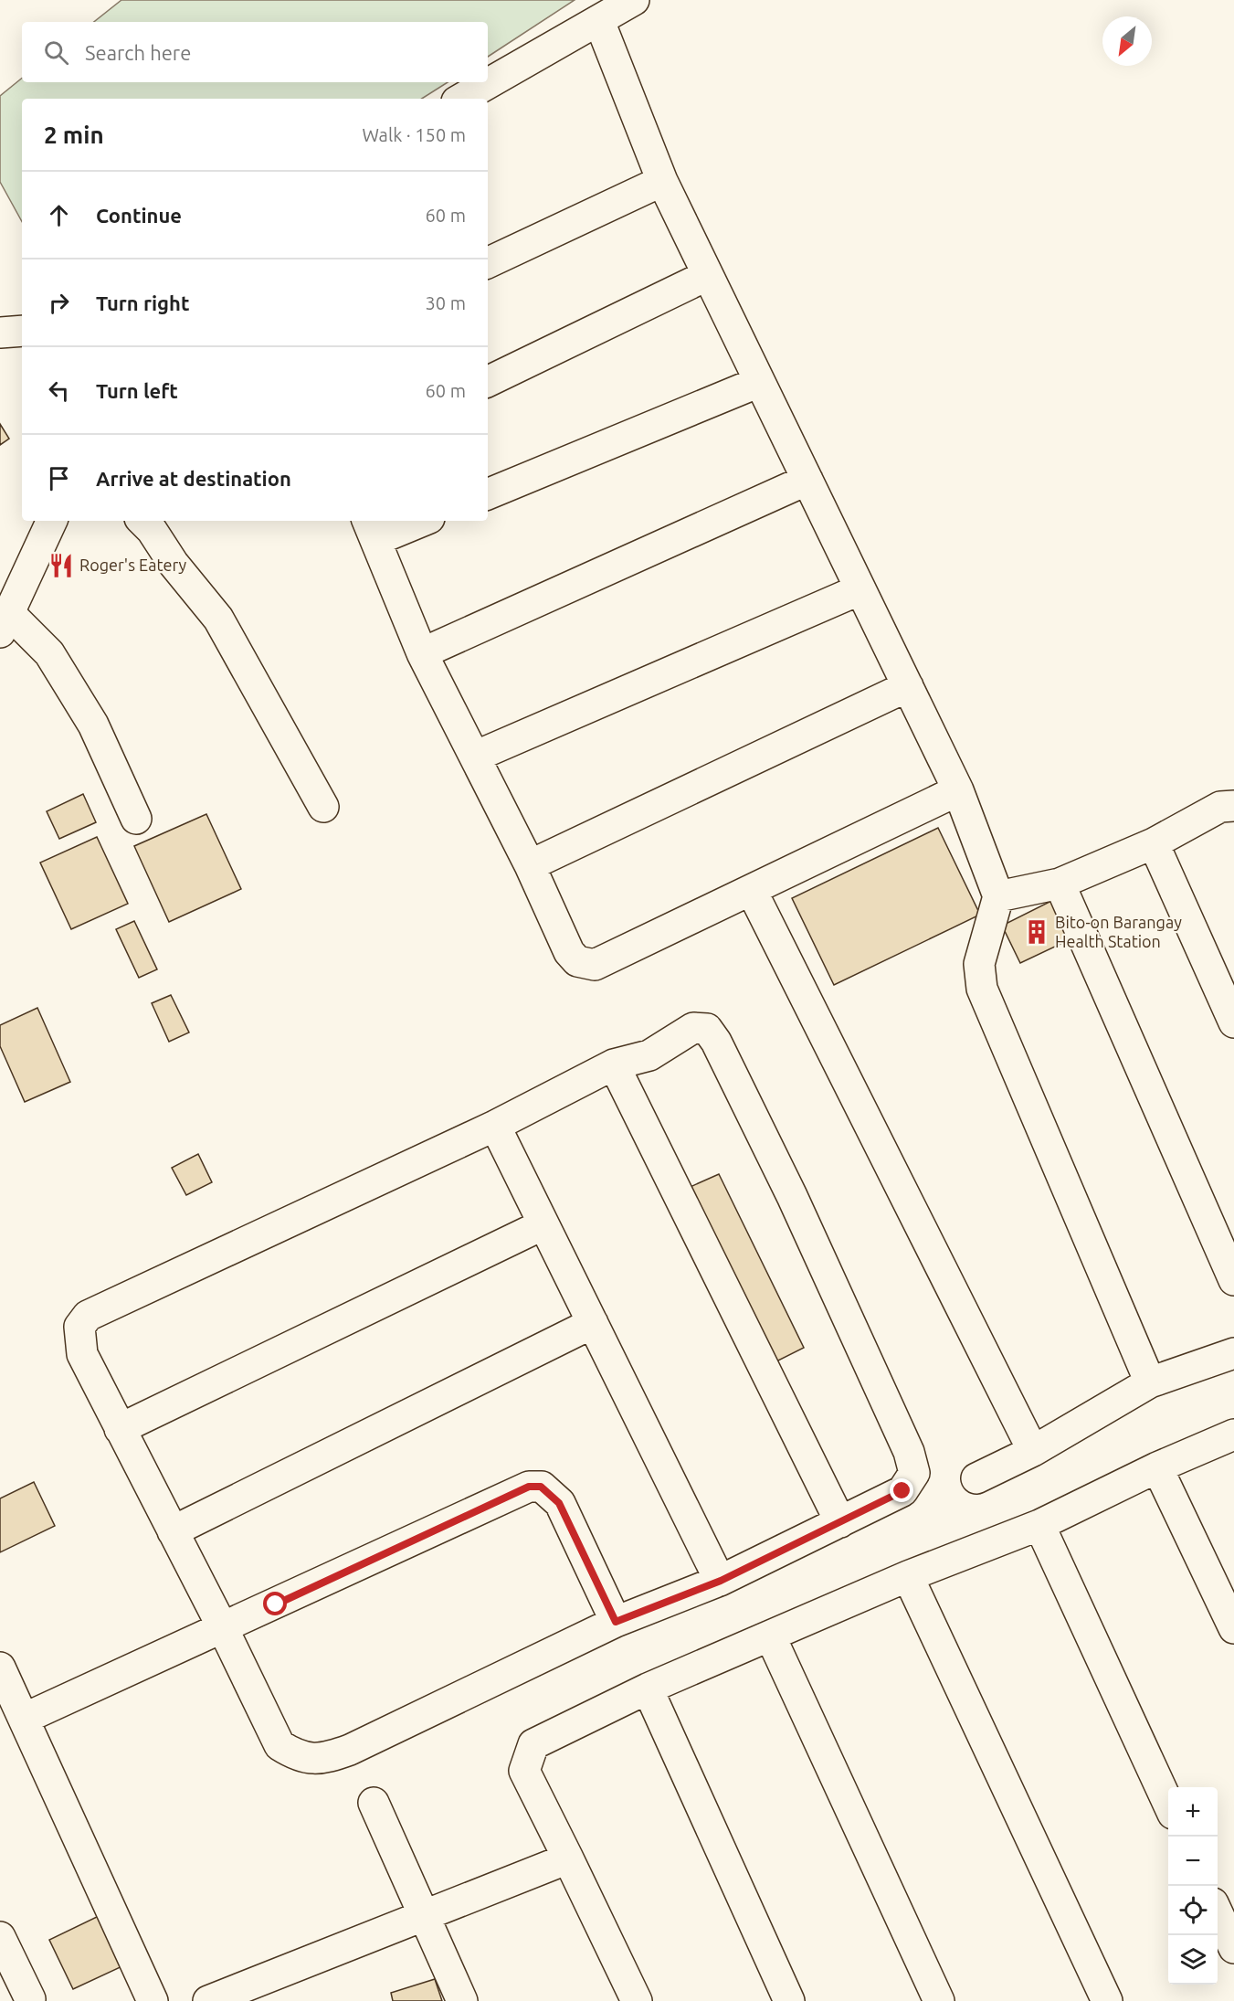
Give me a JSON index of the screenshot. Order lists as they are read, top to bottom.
{
  "places": {
    "restaurant": ["Roger's Eatery"],
    "building": ["Bito-on Barangay Health Station"]
  },
  "north": "bottom left",
  "page": {
    "search": "Search here",
    "heading": ["2 min", "Walk · 150 m"],
    "list": [
      ["Continue", "60 m"],
      ["Turn right", "30 m"],
      ["Turn left", "60 m"],
      "Arrive at destination"
    ],
    "map_buttons": ["+", "−"]
  }
}
